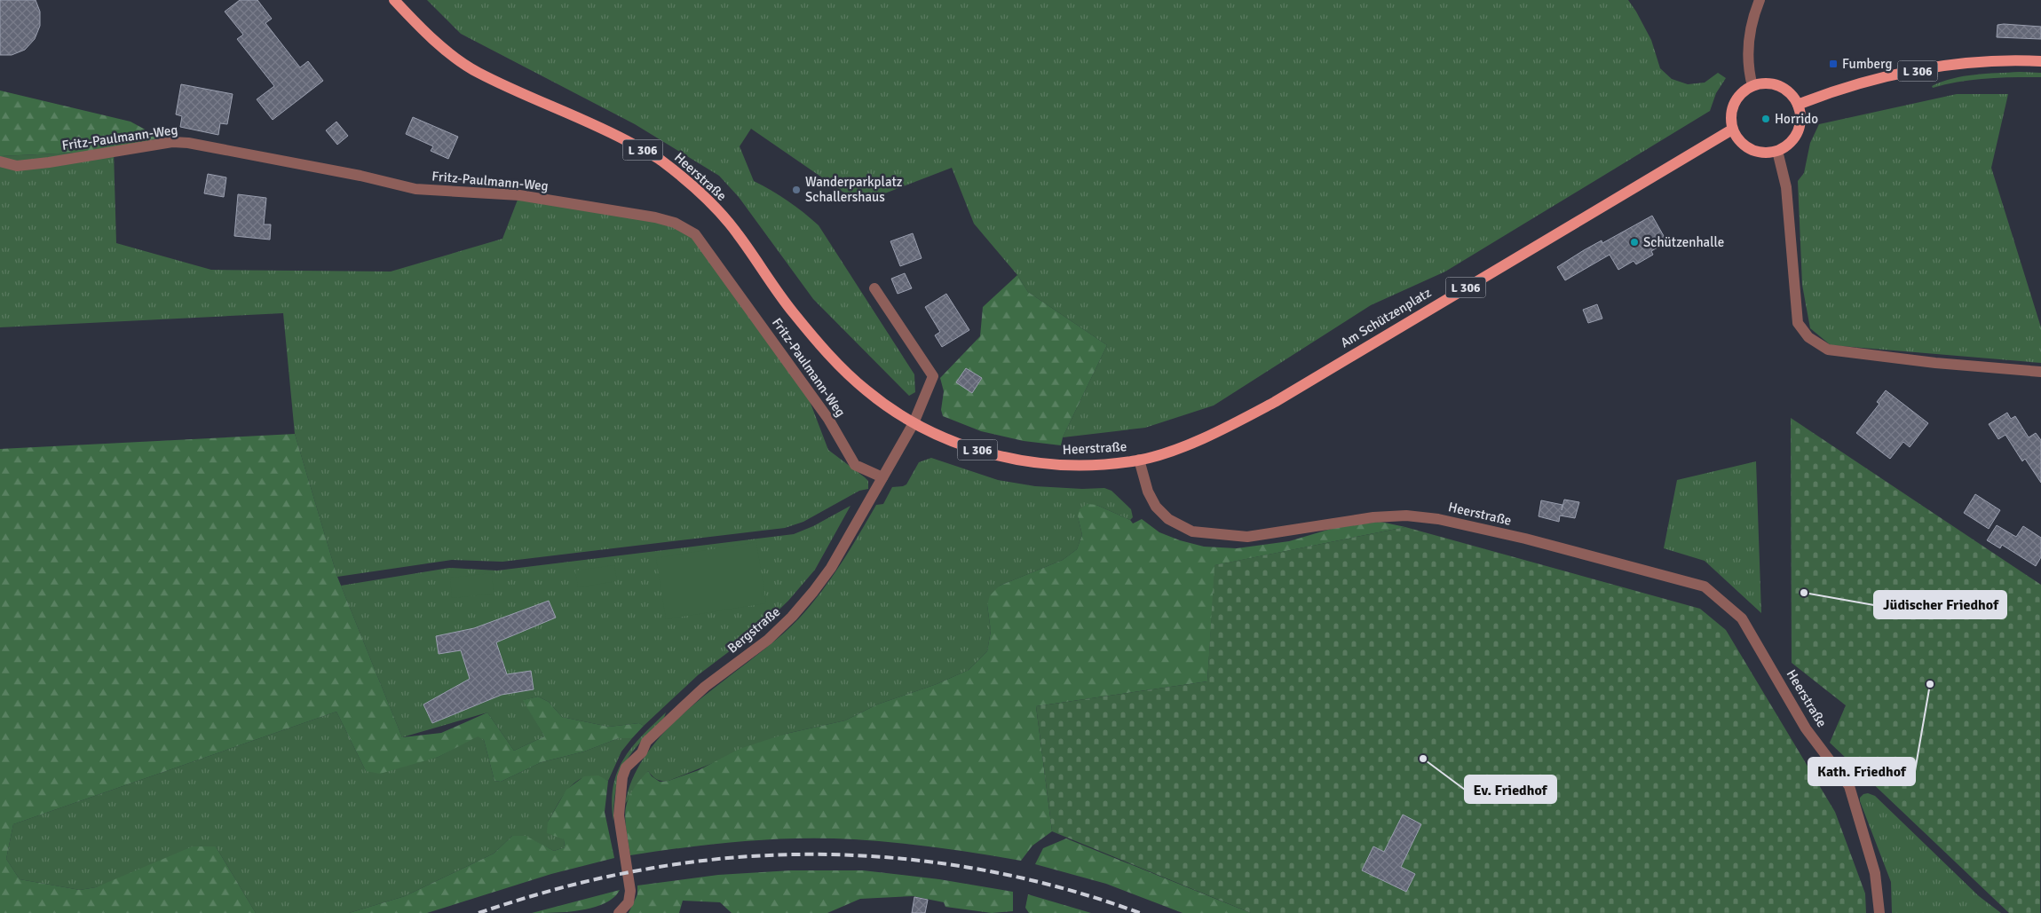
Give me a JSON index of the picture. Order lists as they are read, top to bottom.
{
  "streets": {
    "main road": ["L 306", "Heerstraße", "Am Schützenplatz"],
    "street": ["Fritz-Paulmann-Weg", "Bergstraße"]
  },
  "crossings": [
    ["L 306", "Am Schützenplatz"],
    ["Fritz-Paulmann-Weg", "Bergstraße"],
    ["Heerstraße", "Am Schützenplatz"],
    ["Heerstraße", "Bergstraße"]
  ],
  "places": {
    "transit": ["Fumberg"],
    "other": [
      "Horrido",
      "Wanderparkplatz Schallershaus",
      "Schützenhalle",
      "Jüdischer Friedhof",
      "Kath. Friedhof",
      "Ev. Friedhof"
    ]
  }
}
